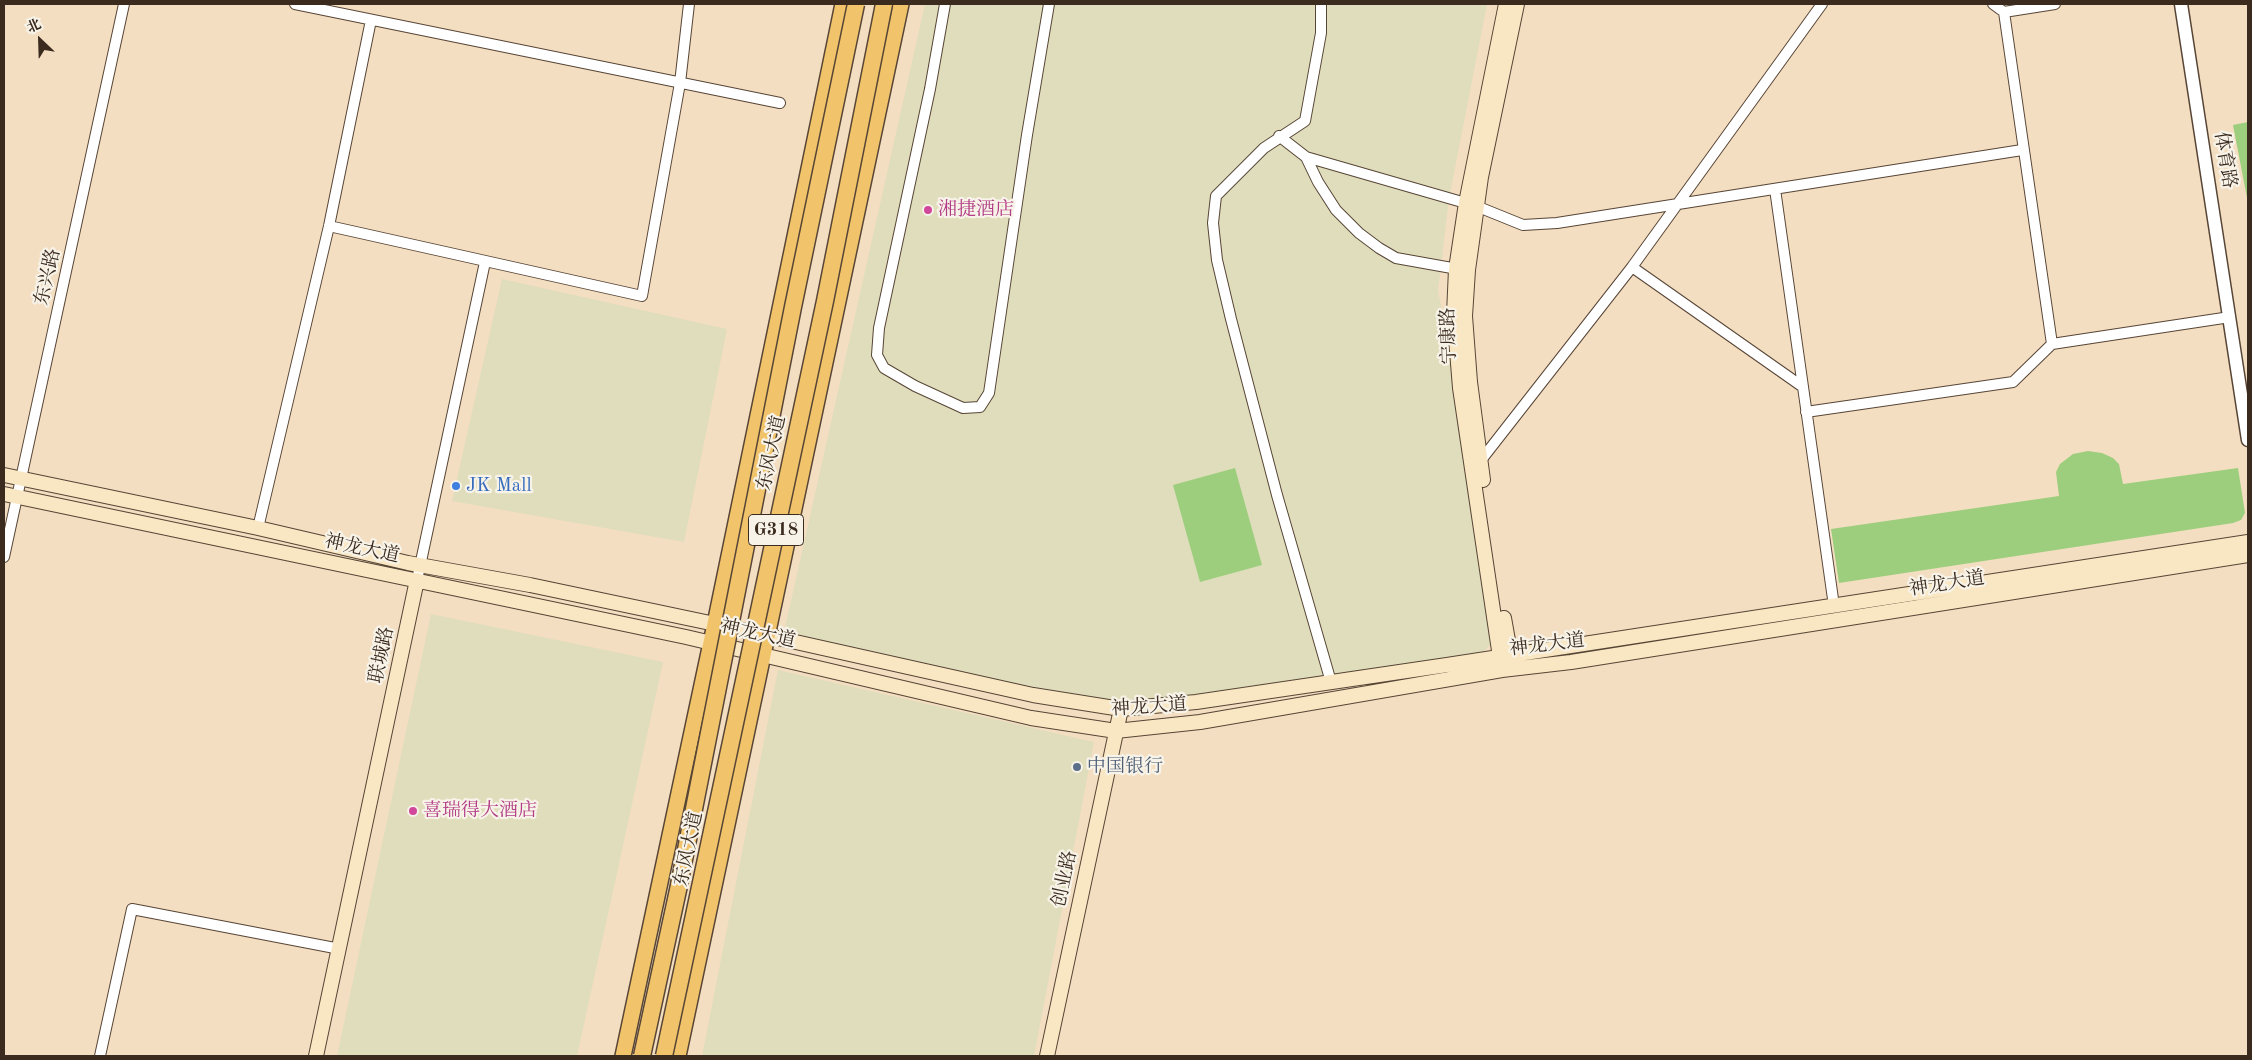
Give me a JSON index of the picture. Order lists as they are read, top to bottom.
{
  "streets": {
    "highway": ["东风大道", "G318"],
    "main road": [
      "宁康路",
      "神龙大道",
      "联城路",
      "创业路"
    ],
    "street": ["体育路", "东兴路"]
  },
  "crossings": [
    ["东兴路", "神龙大道"],
    ["宁康路", "神龙大道"],
    ["神龙大道", "联城路"],
    ["神龙大道", "创业路"]
  ],
  "places": [
    "湘捷酒店",
    "JK Mall",
    "中国银行",
    "喜瑞得大酒店"
  ],
  "north": "top left"
}
